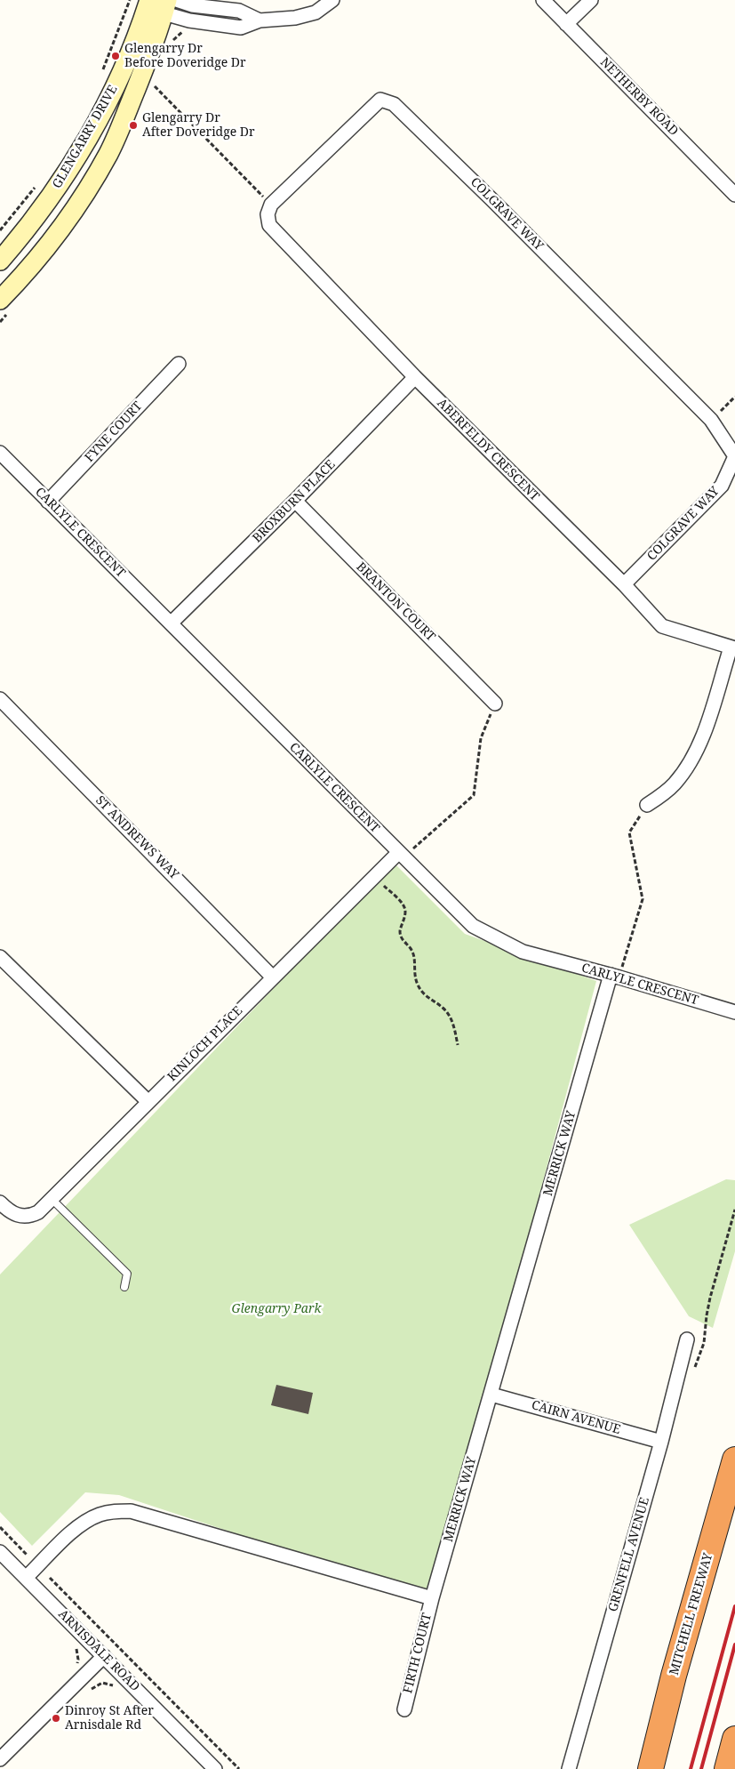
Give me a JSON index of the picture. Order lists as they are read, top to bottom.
{
  "streets": {
    "highway": ["MITCHELL FREEWAY"],
    "main road": ["GLENGARRY DRIVE"],
    "street": [
      "NETHERBY ROAD",
      "COLGRAVE WAY",
      "FYNE COURT",
      "ABERFELDY CRESCENT",
      "BROXBURN PLACE",
      "CARLYLE CRESCENT",
      "BRANTON COURT",
      "ST ANDREWS WAY",
      "KINLOCH PLACE",
      "MERRICK WAY",
      "CAIRN AVENUE",
      "GRENFELL AVENUE",
      "ARNISDALE ROAD",
      "FIRTH COURT"
    ]
  },
  "crossings": [
    ["COLGRAVE WAY", "ABERFELDY CRESCENT"],
    ["FYNE COURT", "CARLYLE CRESCENT"],
    ["ABERFELDY CRESCENT", "BROXBURN PLACE"],
    ["BROXBURN PLACE", "CARLYLE CRESCENT"],
    ["BROXBURN PLACE", "BRANTON COURT"],
    ["CARLYLE CRESCENT", "KINLOCH PLACE"],
    ["CARLYLE CRESCENT", "MERRICK WAY"],
    ["ST ANDREWS WAY", "KINLOCH PLACE"],
    ["MERRICK WAY", "CAIRN AVENUE"],
    ["MERRICK WAY", "FIRTH COURT"],
    ["CAIRN AVENUE", "GRENFELL AVENUE"]
  ],
  "parks": ["Glengarry Park"],
  "places": ["Glengarry Dr Before Doveridge Dr", "Glengarry Dr After Doveridge Dr", "Dinroy St After Arnisdale Rd"]
}
